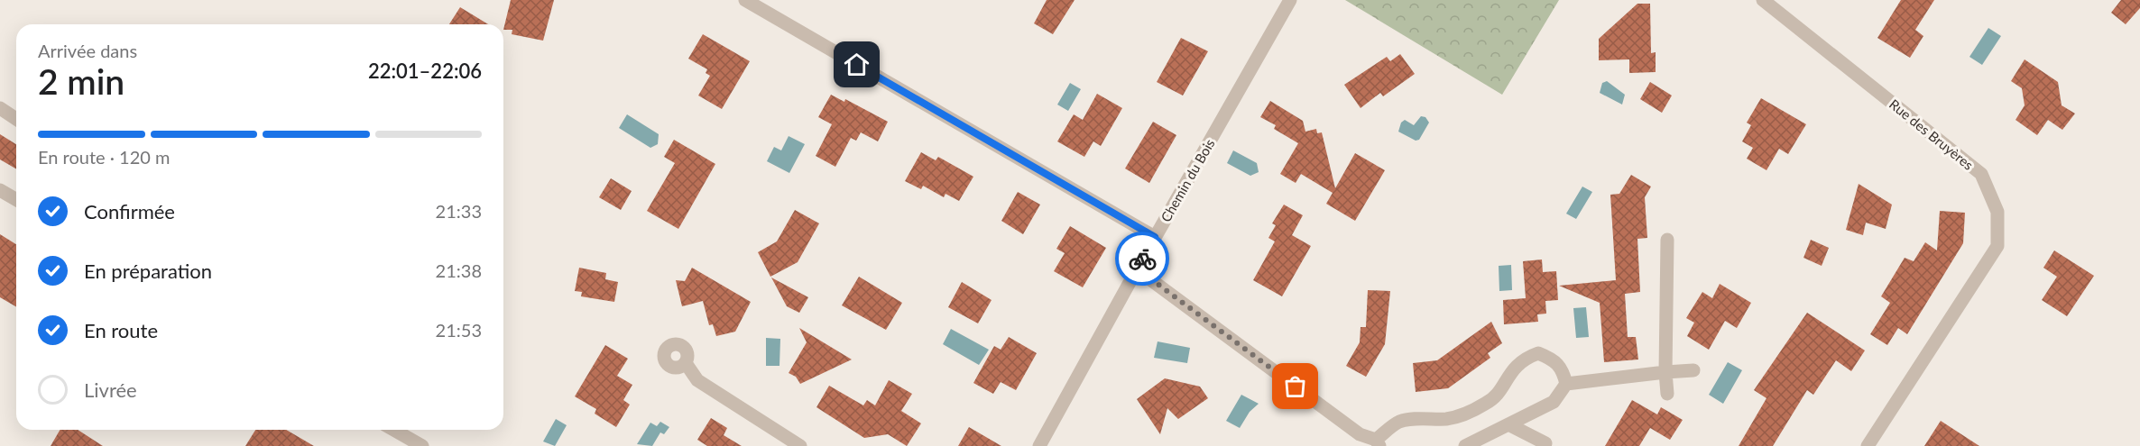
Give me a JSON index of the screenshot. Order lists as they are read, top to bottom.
{
  "streets": {
    "street": ["Rue des Bruyères", "Chemin du Bois"]
  },
  "page": {
    "heading": ["2 min", "Arrivée dans", "22:01–22:06"],
    "bar": "En route · 120 m",
    "list": [
      ["Confirmée", "21:33"],
      ["En préparation", "21:38"],
      ["En route", "21:53"],
      "Livrée"
    ]
  }
}
